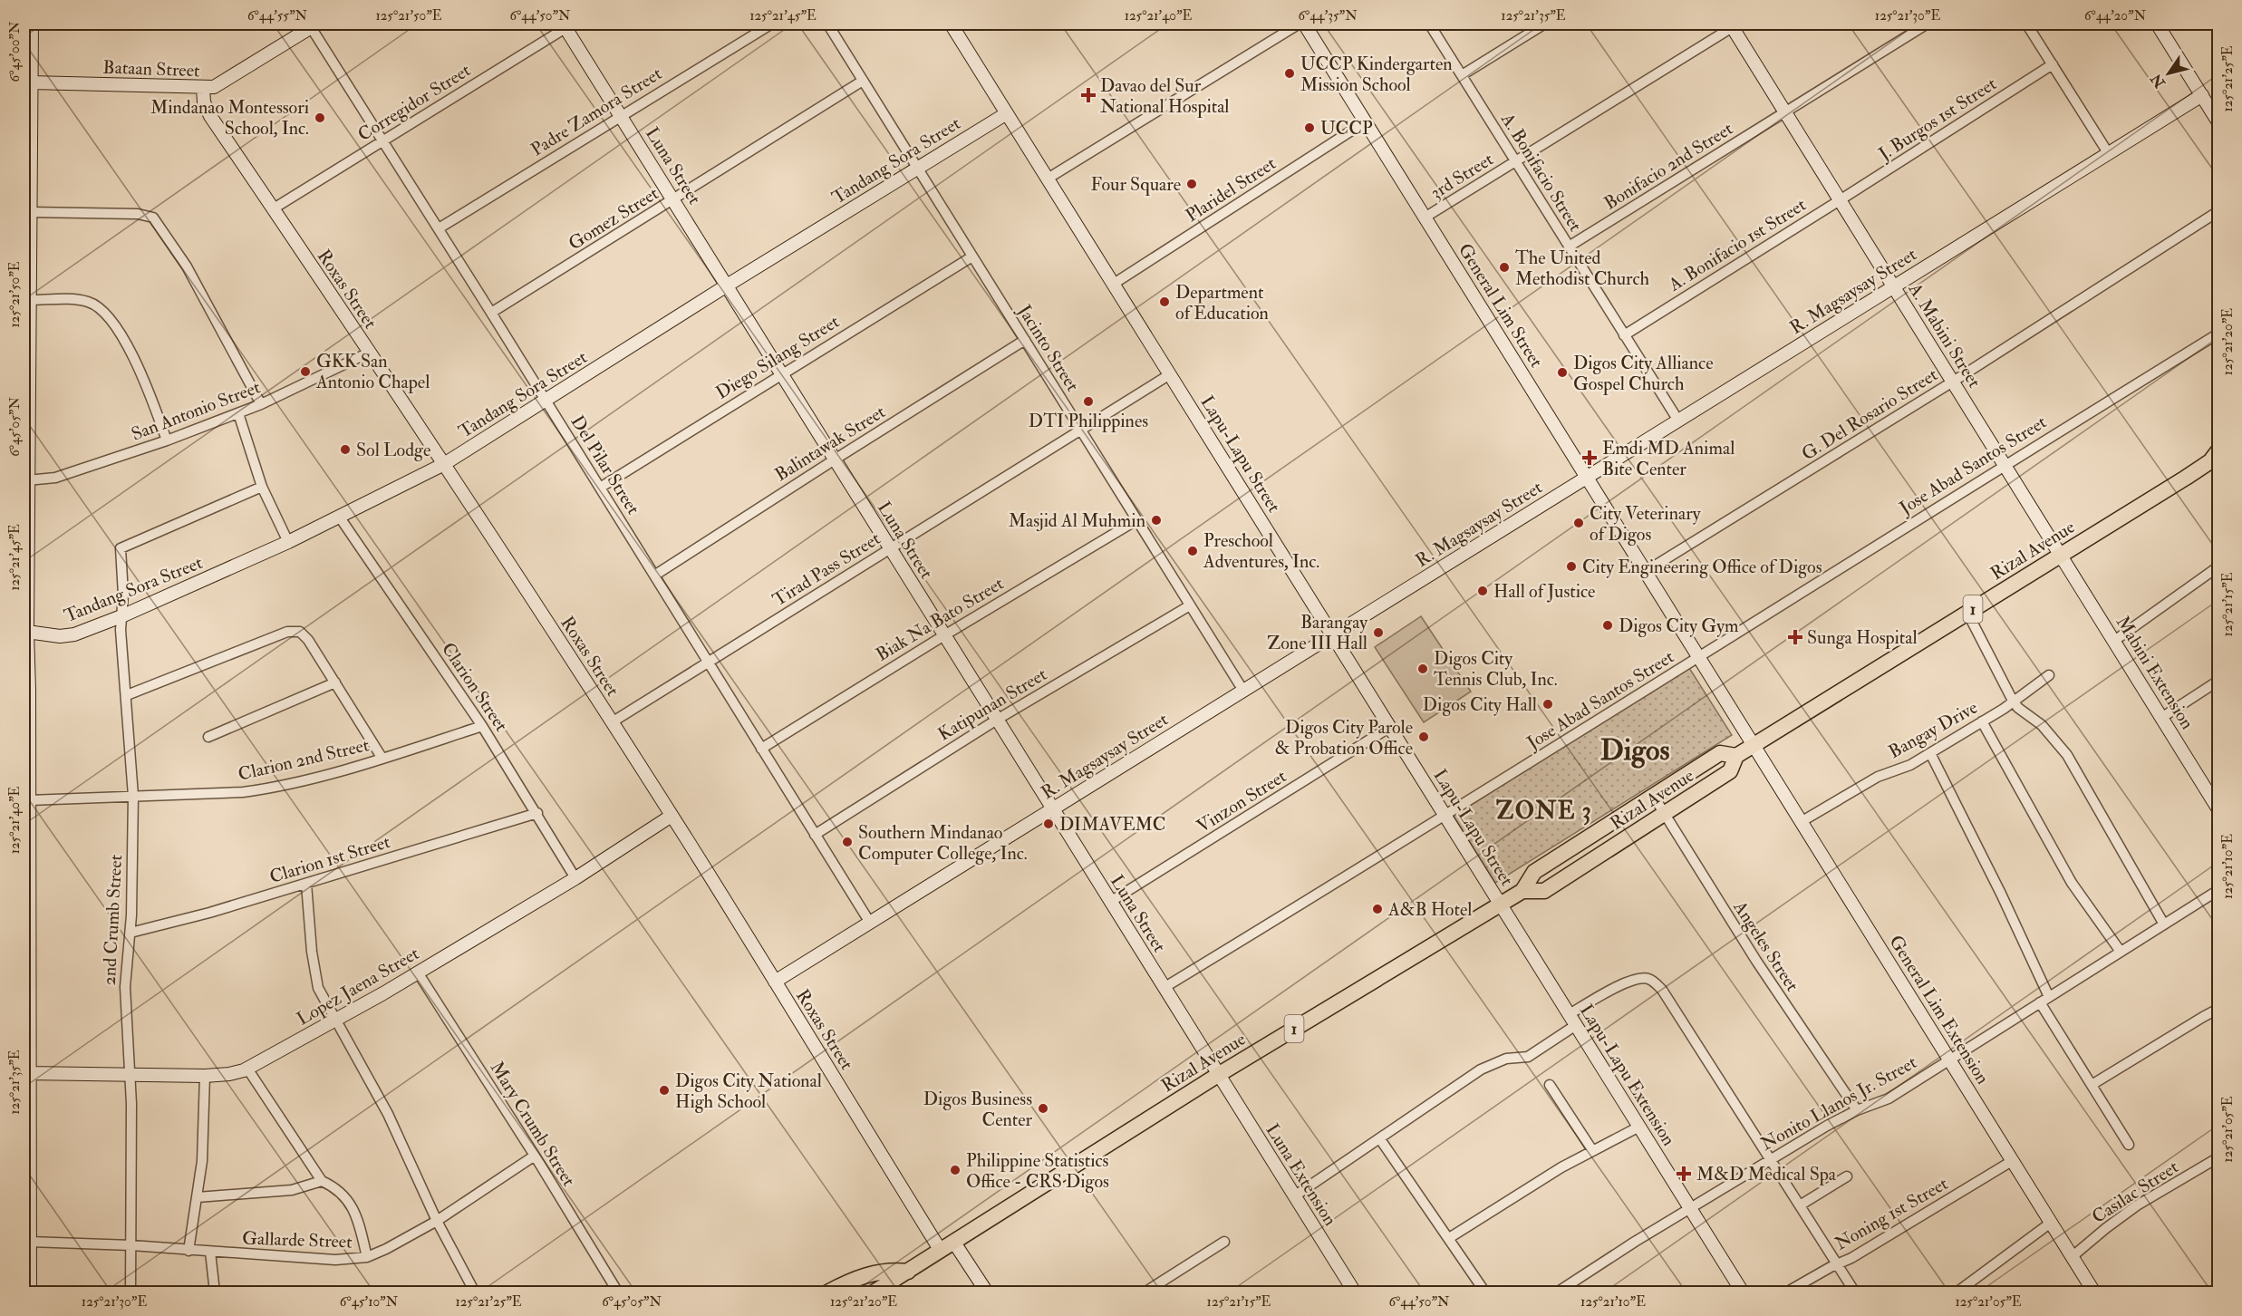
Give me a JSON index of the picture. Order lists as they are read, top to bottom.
{
  "streets": {
    "main road": ["Rizal Avenue", "1"],
    "street": [
      "Bataan Street",
      "Corregidor Street",
      "Padre Zamora Street",
      "J. Burgos 1st Street",
      "Tandang Sora Street",
      "Luna Street",
      "Bonifacio 2nd Street",
      "A. Bonifacio Street",
      "3rd Street",
      "Plaridel Street",
      "Gomez Street",
      "A. Bonifacio 1st Street",
      "Roxas Street",
      "R. Magsaysay Street",
      "General Lim Street",
      "A. Mabini Street",
      "Jacinto Street",
      "Diego Silang Street",
      "San Antonio Street",
      "G. Del Rosario Street",
      "Balintawak Street",
      "Lapu-Lapu Street",
      "Del Pilar Street",
      "Jose Abad Santos Street",
      "Tirad Pass Street",
      "Biak Na Bato Street",
      "Mabini Extension",
      "Clarion Street",
      "Katipunan Street",
      "Bangay Drive",
      "Clarion 2nd Street",
      "Vinzon Street",
      "Clarion 1st Street",
      "2nd Crumb Street",
      "Angeles Street",
      "Lopez Jaena Street",
      "General Lim Extension",
      "Lapu-Lapu Extension",
      "Nonito Llanos Jr. Street",
      "Mary Crumb Street",
      "Luna Extension",
      "Casilac Street",
      "Noning 1st Street",
      "Gallarde Street"
    ]
  },
  "crossings": [
    ["Bataan Street", "Roxas Street"],
    ["Bataan Street", "Del Pilar Street"],
    ["Corregidor Street", "Luna Street"],
    ["Corregidor Street", "Roxas Street"],
    ["Corregidor Street", "Del Pilar Street"],
    ["Padre Zamora Street", "Luna Street"],
    ["Padre Zamora Street", "Del Pilar Street"],
    ["J. Burgos 1st Street", "A. Bonifacio 1st Street"],
    ["J. Burgos 1st Street", "A. Mabini Street"],
    ["Tandang Sora Street", "Luna Street"],
    ["Tandang Sora Street", "Roxas Street"],
    ["Tandang Sora Street", "Jacinto Street"],
    ["Tandang Sora Street", "Lapu-Lapu Street"],
    ["Tandang Sora Street", "Del Pilar Street"],
    ["Tandang Sora Street", "Clarion Street"],
    ["Tandang Sora Street", "2nd Crumb Street"],
    ["Luna Street", "Gomez Street"],
    ["Luna Street", "R. Magsaysay Street"],
    ["Luna Street", "Diego Silang Street"],
    ["Luna Street", "Balintawak Street"],
    ["Luna Street", "Jose Abad Santos Street"],
    ["Luna Street", "Rizal Avenue"],
    ["Luna Street", "Tirad Pass Street"],
    ["Luna Street", "Biak Na Bato Street"],
    ["Luna Street", "Katipunan Street"],
    ["Luna Street", "Vinzon Street"],
    ["Luna Street", "Luna Extension"],
    ["Bonifacio 2nd Street", "A. Bonifacio Street"],
    ["Bonifacio 2nd Street", "A. Mabini Street"],
    ["A. Bonifacio Street", "3rd Street"],
    ["A. Bonifacio Street", "A. Bonifacio 1st Street"],
    ["A. Bonifacio Street", "R. Magsaysay Street"],
    ["3rd Street", "General Lim Street"],
    ["3rd Street", "A. Mabini Street"],
    ["Plaridel Street", "General Lim Street"],
    ["Plaridel Street", "Lapu-Lapu Street"],
    ["Gomez Street", "Jacinto Street"],
    ["Gomez Street", "Del Pilar Street"],
    ["A. Bonifacio 1st Street", "A. Mabini Street"],
    ["Roxas Street", "R. Magsaysay Street"],
    ["Roxas Street", "San Antonio Street"],
    ["Roxas Street", "Rizal Avenue"],
    ["Roxas Street", "Tirad Pass Street"],
    ["Roxas Street", "Lopez Jaena Street"],
    ["R. Magsaysay Street", "General Lim Street"],
    ["R. Magsaysay Street", "A. Mabini Street"],
    ["R. Magsaysay Street", "Jacinto Street"],
    ["R. Magsaysay Street", "Lapu-Lapu Street"],
    ["R. Magsaysay Street", "Del Pilar Street"],
    ["General Lim Street", "G. Del Rosario Street"],
    ["General Lim Street", "Jose Abad Santos Street"],
    ["General Lim Street", "Rizal Avenue"],
    ["General Lim Street", "General Lim Extension"],
    ["A. Mabini Street", "G. Del Rosario Street"],
    ["A. Mabini Street", "Jose Abad Santos Street"],
    ["A. Mabini Street", "Rizal Avenue"],
    ["A. Mabini Street", "Mabini Extension"],
    ["Jacinto Street", "Diego Silang Street"],
    ["Jacinto Street", "Balintawak Street"],
    ["Jacinto Street", "Tirad Pass Street"],
    ["Jacinto Street", "Biak Na Bato Street"],
    ["Jacinto Street", "Katipunan Street"],
    ["Diego Silang Street", "Del Pilar Street"],
    ["Balintawak Street", "Del Pilar Street"],
    ["Lapu-Lapu Street", "Jose Abad Santos Street"],
    ["Lapu-Lapu Street", "Rizal Avenue"],
    ["Lapu-Lapu Street", "Tirad Pass Street"],
    ["Lapu-Lapu Street", "Vinzon Street"],
    ["Lapu-Lapu Street", "Lapu-Lapu Extension"],
    ["Del Pilar Street", "Tirad Pass Street"],
    ["Del Pilar Street", "Biak Na Bato Street"],
    ["Del Pilar Street", "Katipunan Street"],
    ["Rizal Avenue", "Mabini Extension"],
    ["Rizal Avenue", "Angeles Street"],
    ["Rizal Avenue", "General Lim Extension"],
    ["Rizal Avenue", "Lapu-Lapu Extension"],
    ["Rizal Avenue", "Luna Extension"],
    ["Clarion Street", "Clarion 2nd Street"],
    ["Clarion Street", "Clarion 1st Street"],
    ["Clarion Street", "Lopez Jaena Street"],
    ["Bangay Drive", "General Lim Extension"],
    ["Clarion 2nd Street", "2nd Crumb Street"],
    ["Clarion 1st Street", "2nd Crumb Street"],
    ["2nd Crumb Street", "Lopez Jaena Street"],
    ["2nd Crumb Street", "Gallarde Street"],
    ["Angeles Street", "Nonito Llanos Jr. Street"],
    ["Lopez Jaena Street", "Mary Crumb Street"],
    ["General Lim Extension", "Nonito Llanos Jr. Street"],
    ["General Lim Extension", "Casilac Street"],
    ["General Lim Extension", "Noning 1st Street"],
    ["Lapu-Lapu Extension", "Nonito Llanos Jr. Street"],
    ["Mary Crumb Street", "Gallarde Street"]
  ],
  "districts": ["Digos", "ZONE 3"],
  "places": {
    "other": [
      "UCCP Kindergarten Mission School",
      "Mindanao Montessori School, Inc.",
      "UCCP",
      "Four Square",
      "The United Methodist Church",
      "Department of Education",
      "GKK San Antonio Chapel",
      "Digos City Alliance Gospel Church",
      "DTI Philippines",
      "Sol Lodge",
      "Masjid Al Muhmin",
      "City Veterinary of Digos",
      "Preschool Adventures, Inc.",
      "City Engineering Office of Digos",
      "Hall of Justice",
      "Digos City Gym",
      "Barangay Zone III Hall",
      "Digos City Tennis Club, Inc.",
      "Digos City Hall",
      "Digos City Parole & Probation Office",
      "DIMAVEMC",
      "Southern Mindanao Computer College, Inc.",
      "A&B Hotel",
      "Digos City National High School",
      "Digos Business Center",
      "Philippine Statistics Office - CRS Digos"
    ],
    "health": [
      "Davao del Sur National Hospital",
      "Emdi MD Animal Bite Center",
      "Sunga Hospital",
      "M&D Medical Spa"
    ]
  },
  "north": "bottom left",
  "coordinates": [
    "6°44'55\"N",
    "125°21'50\"E",
    "6°44'50\"N",
    "125°21'45\"E",
    "125°21'40\"E",
    "6°44'35\"N",
    "125°21'35\"E",
    "125°21'30\"E",
    "6°44'20\"N",
    "6°45'00\"N",
    "125°21'25\"E",
    "125°21'20\"E",
    "6°45'05\"N",
    "125°21'15\"E",
    "125°21'10\"E",
    "125°21'05\"E",
    "6°45'10\"N"
  ]
}
